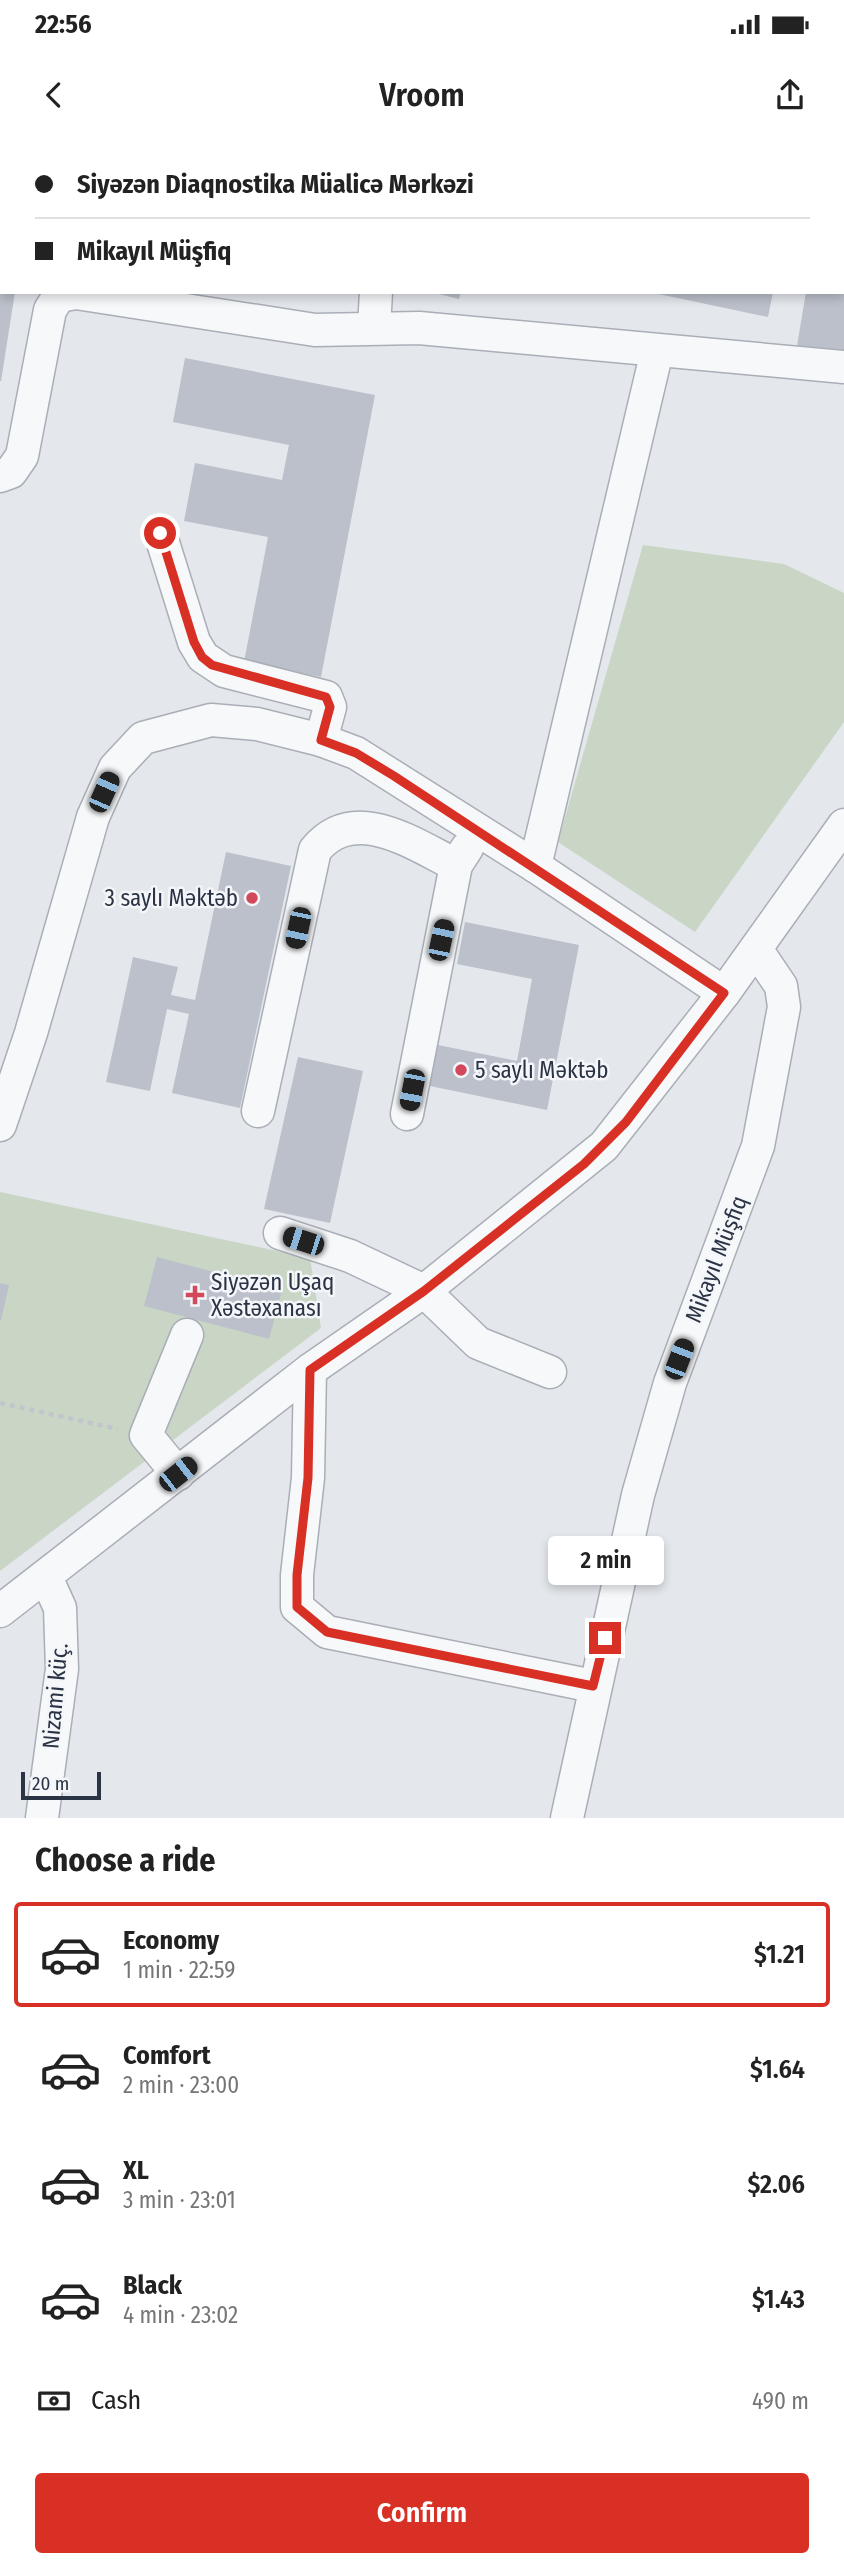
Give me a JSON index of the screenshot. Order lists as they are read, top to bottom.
{
  "streets": {
    "street": ["Mikayıl Müşfiq", "Nizami küç."]
  },
  "places": {
    "other": ["3 saylı Məktəb", "5 saylı Məktəb"],
    "health": ["Siyəzən Uşaq Xəstəxanası"]
  },
  "scale_bar": "20 m",
  "page": {
    "status": "22:56",
    "header": "Vroom",
    "banner": ["Siyəzən Diaqnostika Müalicə Mərkəzi", "Mikayıl Müşfiq"],
    "bubble": "2 min",
    "scale": "20 m",
    "heading": "Choose a ride",
    "list": [
      {
        "name": "Economy",
        "note": "1 min · 22:59",
        "value": "$1.21"
      },
      {
        "name": "Comfort",
        "note": "2 min · 23:00",
        "value": "$1.64"
      },
      {
        "name": "XL",
        "note": "3 min · 23:01",
        "value": "$2.06"
      },
      {
        "name": "Black",
        "note": "4 min · 23:02",
        "value": "$1.43"
      }
    ],
    "pay": ["Cash", "490 m"],
    "buttons": "Confirm"
  }
}
